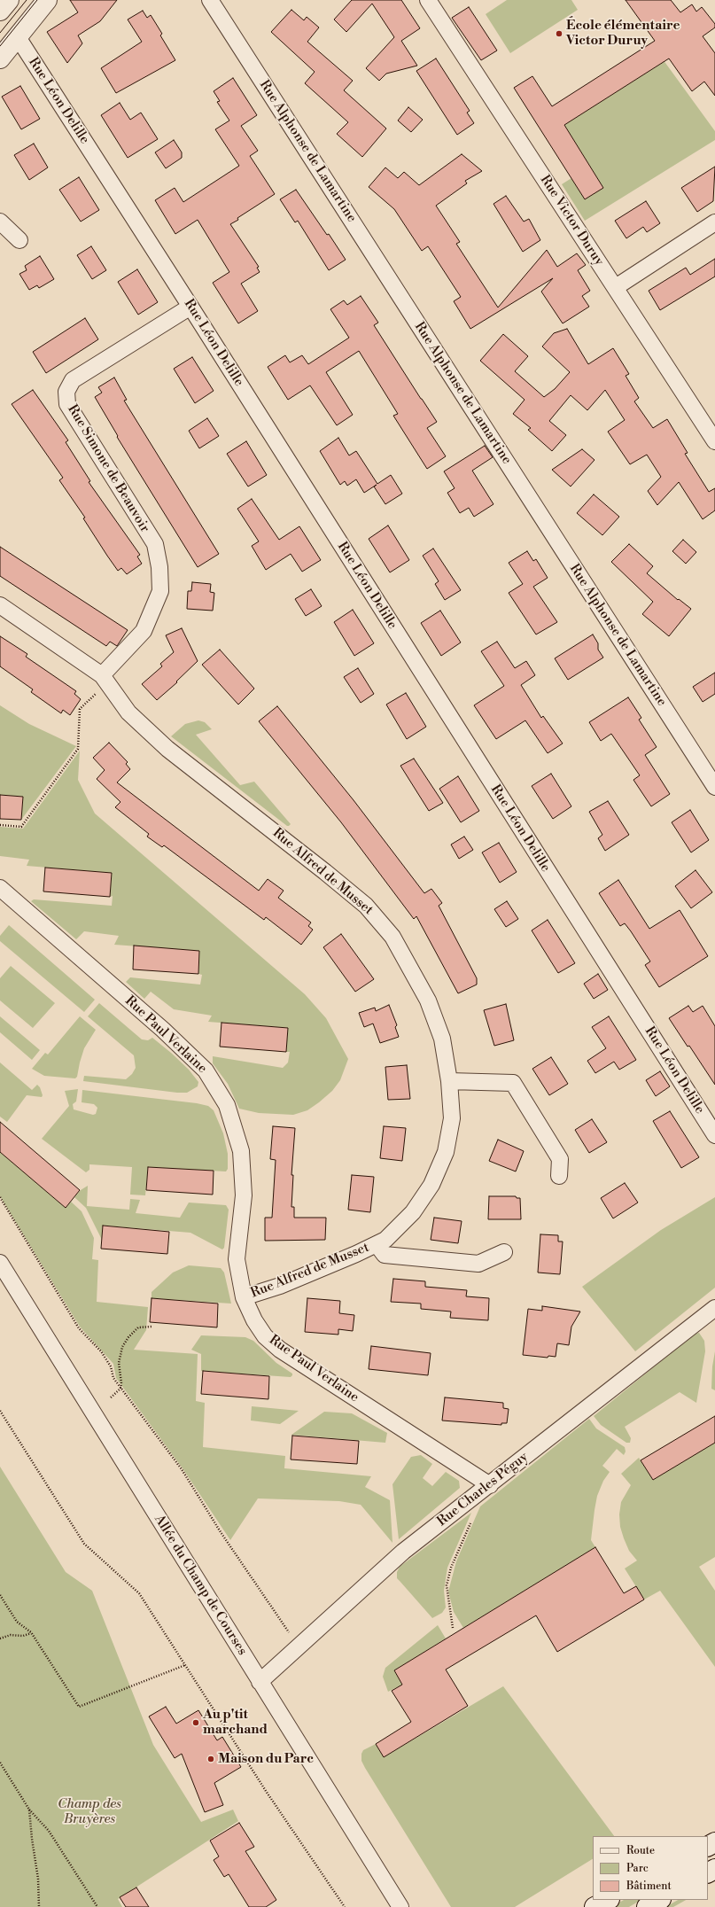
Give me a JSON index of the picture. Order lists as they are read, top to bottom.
{
  "streets": {
    "street": [
      "Rue Léon Delille",
      "Rue Alphonse de Lamartine",
      "Rue Victor Duruy",
      "Rue Simone de Beauvoir",
      "Rue Alfred de Musset",
      "Rue Paul Verlaine",
      "Rue Charles Péguy",
      "Allée du Champ de Courses"
    ]
  },
  "crossings": [
    ["Rue Léon Delille", "Rue Simone de Beauvoir"],
    ["Rue Simone de Beauvoir", "Rue Alfred de Musset"],
    ["Rue Alfred de Musset", "Rue Paul Verlaine"],
    ["Rue Paul Verlaine", "Rue Charles Péguy"],
    ["Rue Charles Péguy", "Allée du Champ de Courses"]
  ],
  "parks": ["Champ des Bruyères"],
  "places": ["École élémentaire Victor Duruy", "Au p'tit marchand", "Maison du Parc"],
  "legend": ["Route", "Parc", "Bâtiment"]
}
